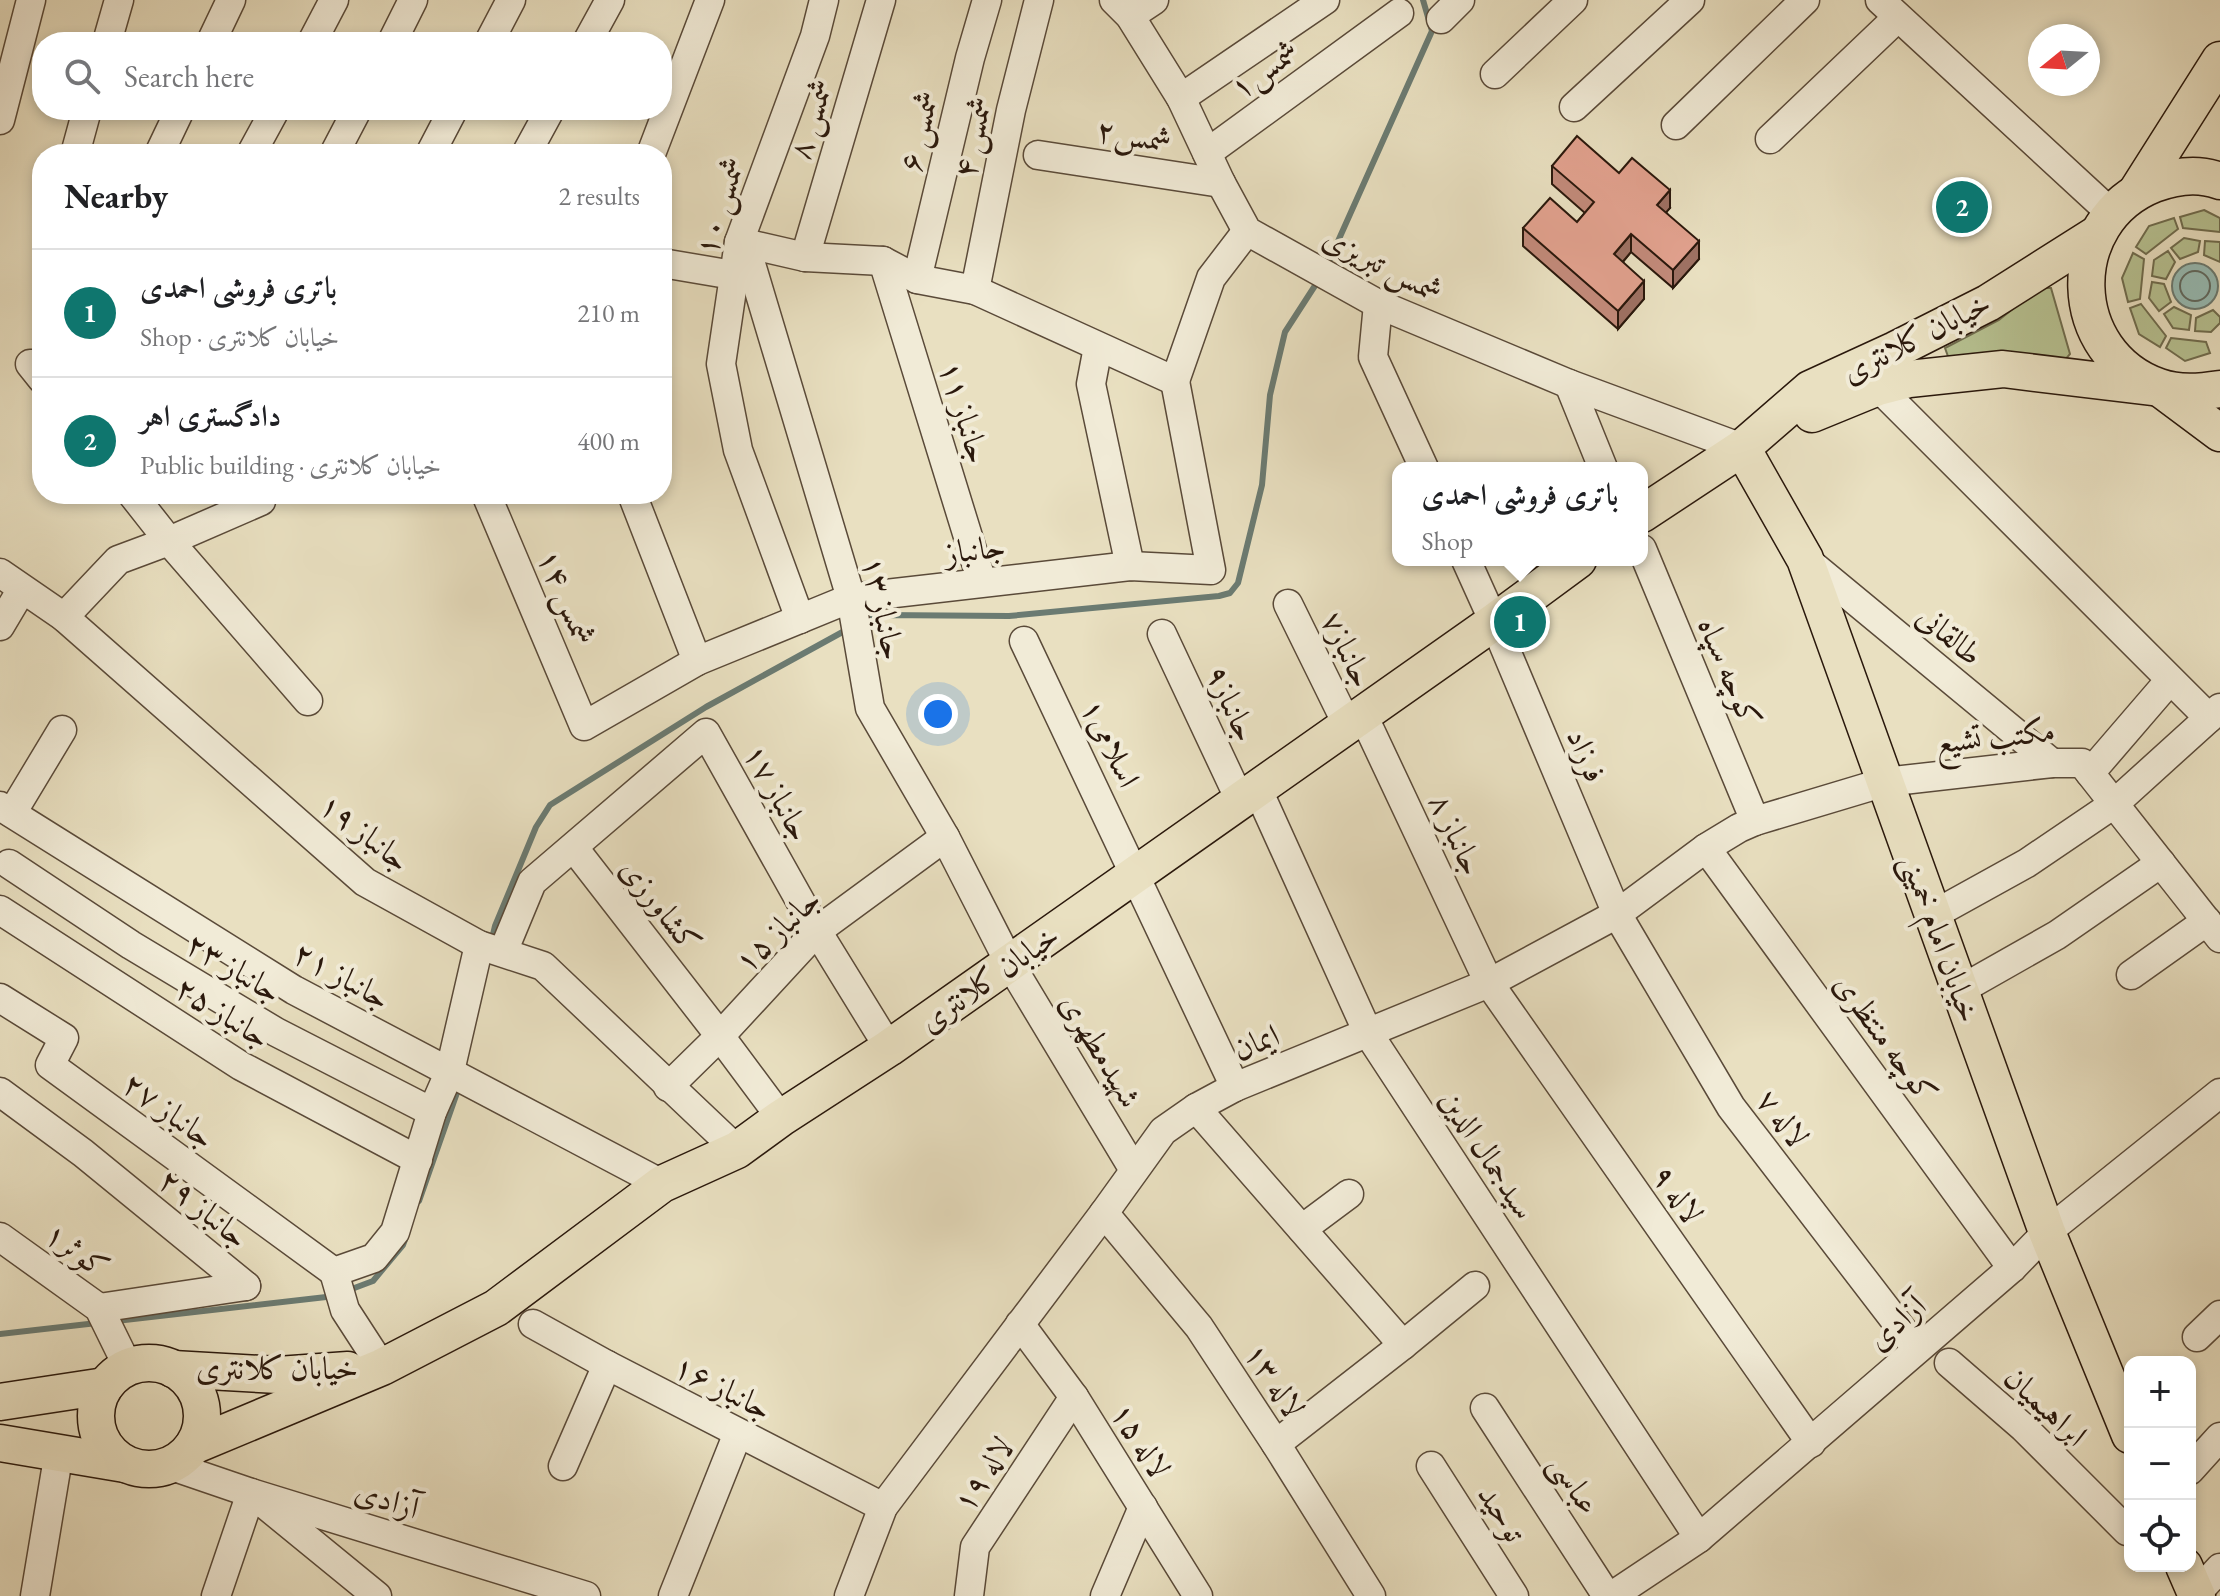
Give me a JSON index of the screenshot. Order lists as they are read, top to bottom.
{
  "streets": {
    "main road": ["خیابان کلانتری", "خیابان امام خمینی"],
    "street": [
      "شمس۱",
      "شمس ۸",
      "شمس ۶",
      "شمس۲",
      "شمس ۴",
      "شمس ۱۰",
      "شمس تبریزی",
      "جانباز ۱۱",
      "جانباز",
      "شمس ۱۴",
      "جانباز ۱۳",
      "طالقانی",
      "جانباز۷",
      "کوچه سپاه",
      "جانباز۹",
      "مکتب تشیع",
      "اسلامی۱",
      "فرزاد",
      "جانباز ۱۷",
      "جانباز ۱۹",
      "جانباز ۸",
      "کشاورزی",
      "جانباز ۱۵",
      "جانباز ۲۳",
      "جانباز ۲۱",
      "جانباز ۲۵",
      "کوچه منتظری",
      "ایمان",
      "شهیدمطهری",
      "جانباز ۲۷",
      "لاله ۷",
      "سیدجمال الدین",
      "لاله ۹",
      "جانباز ۲۹",
      "کوثر۱",
      "آزادی",
      "لاله ۱۳",
      "جانباز ۱۶",
      "ابراهیمیان",
      "لاله ۱۵",
      "لاله ۱۹",
      "عباسی",
      "توحید"
    ]
  },
  "crossings": [
    ["شمس ۱۰", "جانباز"],
    ["شمس ۱۰", "جانباز ۱۳"],
    ["شمس تبریزی", "خیابان کلانتری"],
    ["شمس تبریزی", "خیابان امام خمینی"],
    ["خیابان کلانتری", "جانباز ۱۳"],
    ["خیابان کلانتری", "جانباز۷"],
    ["خیابان کلانتری", "جانباز۹"],
    ["خیابان کلانتری", "اسلامی۱"],
    ["خیابان کلانتری", "فرزاد"],
    ["خیابان کلانتری", "جانباز ۱۷"],
    ["خیابان کلانتری", "جانباز ۱۹"],
    ["خیابان کلانتری", "جانباز ۸"],
    ["خیابان کلانتری", "کشاورزی"],
    ["خیابان کلانتری", "خیابان امام خمینی"],
    ["خیابان کلانتری", "جانباز ۲۱"],
    ["خیابان کلانتری", "شهیدمطهری"],
    ["خیابان کلانتری", "سیدجمال الدین"],
    ["خیابان کلانتری", "کوثر۱"],
    ["خیابان کلانتری", "آزادی"],
    ["جانباز ۱۱", "جانباز"],
    ["جانباز", "شمس ۱۴"],
    ["جانباز", "جانباز ۱۳"],
    ["جانباز ۱۳", "جانباز ۱۵"],
    ["جانباز ۱۳", "شهیدمطهری"],
    ["طالقانی", "مکتب تشیع"],
    ["طالقانی", "خیابان امام خمینی"],
    ["جانباز۷", "جانباز ۸"],
    ["کوچه سپاه", "ایمان"],
    ["جانباز۹", "سیدجمال الدین"],
    ["مکتب تشیع", "خیابان امام خمینی"],
    ["مکتب تشیع", "ایمان"],
    ["اسلامی۱", "ایمان"],
    ["فرزاد", "ایمان"],
    ["فرزاد", "لاله ۷"],
    ["جانباز ۱۷", "کشاورزی"],
    ["جانباز ۱۷", "جانباز ۱۵"],
    ["جانباز ۱۹", "جانباز ۱۵"],
    ["جانباز ۸", "ایمان"],
    ["جانباز ۸", "لاله ۹"],
    ["کشاورزی", "جانباز ۱۵"],
    ["خیابان امام خمینی", "ایمان"],
    ["خیابان امام خمینی", "آزادی"],
    ["کوچه منتظری", "ایمان"],
    ["کوچه منتظری", "آزادی"],
    ["ایمان", "شهیدمطهری"],
    ["ایمان", "لاله ۷"],
    ["ایمان", "سیدجمال الدین"],
    ["ایمان", "لاله ۹"],
    ["ایمان", "لاله ۱۳"],
    ["ایمان", "جانباز ۱۶"],
    ["ایمان", "لاله ۱۵"],
    ["لاله ۷", "آزادی"],
    ["سیدجمال الدین", "آزادی"],
    ["لاله ۹", "آزادی"],
    ["جانباز ۲۹", "کوثر۱"],
    ["کوثر۱", "آزادی"],
    ["آزادی", "عباسی"],
    ["لاله ۱۵", "لاله ۱۹"]
  ],
  "north": "left",
  "page": {
    "search": "Search here",
    "heading": ["Nearby", "2 results"],
    "pins": ["2", "1"],
    "list": [
      {
        "mark": "1",
        "name": "باتری فروشی احمدی",
        "note": "Shop · خیابان کلانتری",
        "value": "210 m"
      },
      {
        "mark": "2",
        "name": "دادگستری اهر",
        "note": "Public building · خیابان کلانتری",
        "value": "400 m"
      }
    ],
    "popup": ["باتری فروشی احمدی", "Shop"],
    "map_buttons": ["+", "−"]
  }
}
